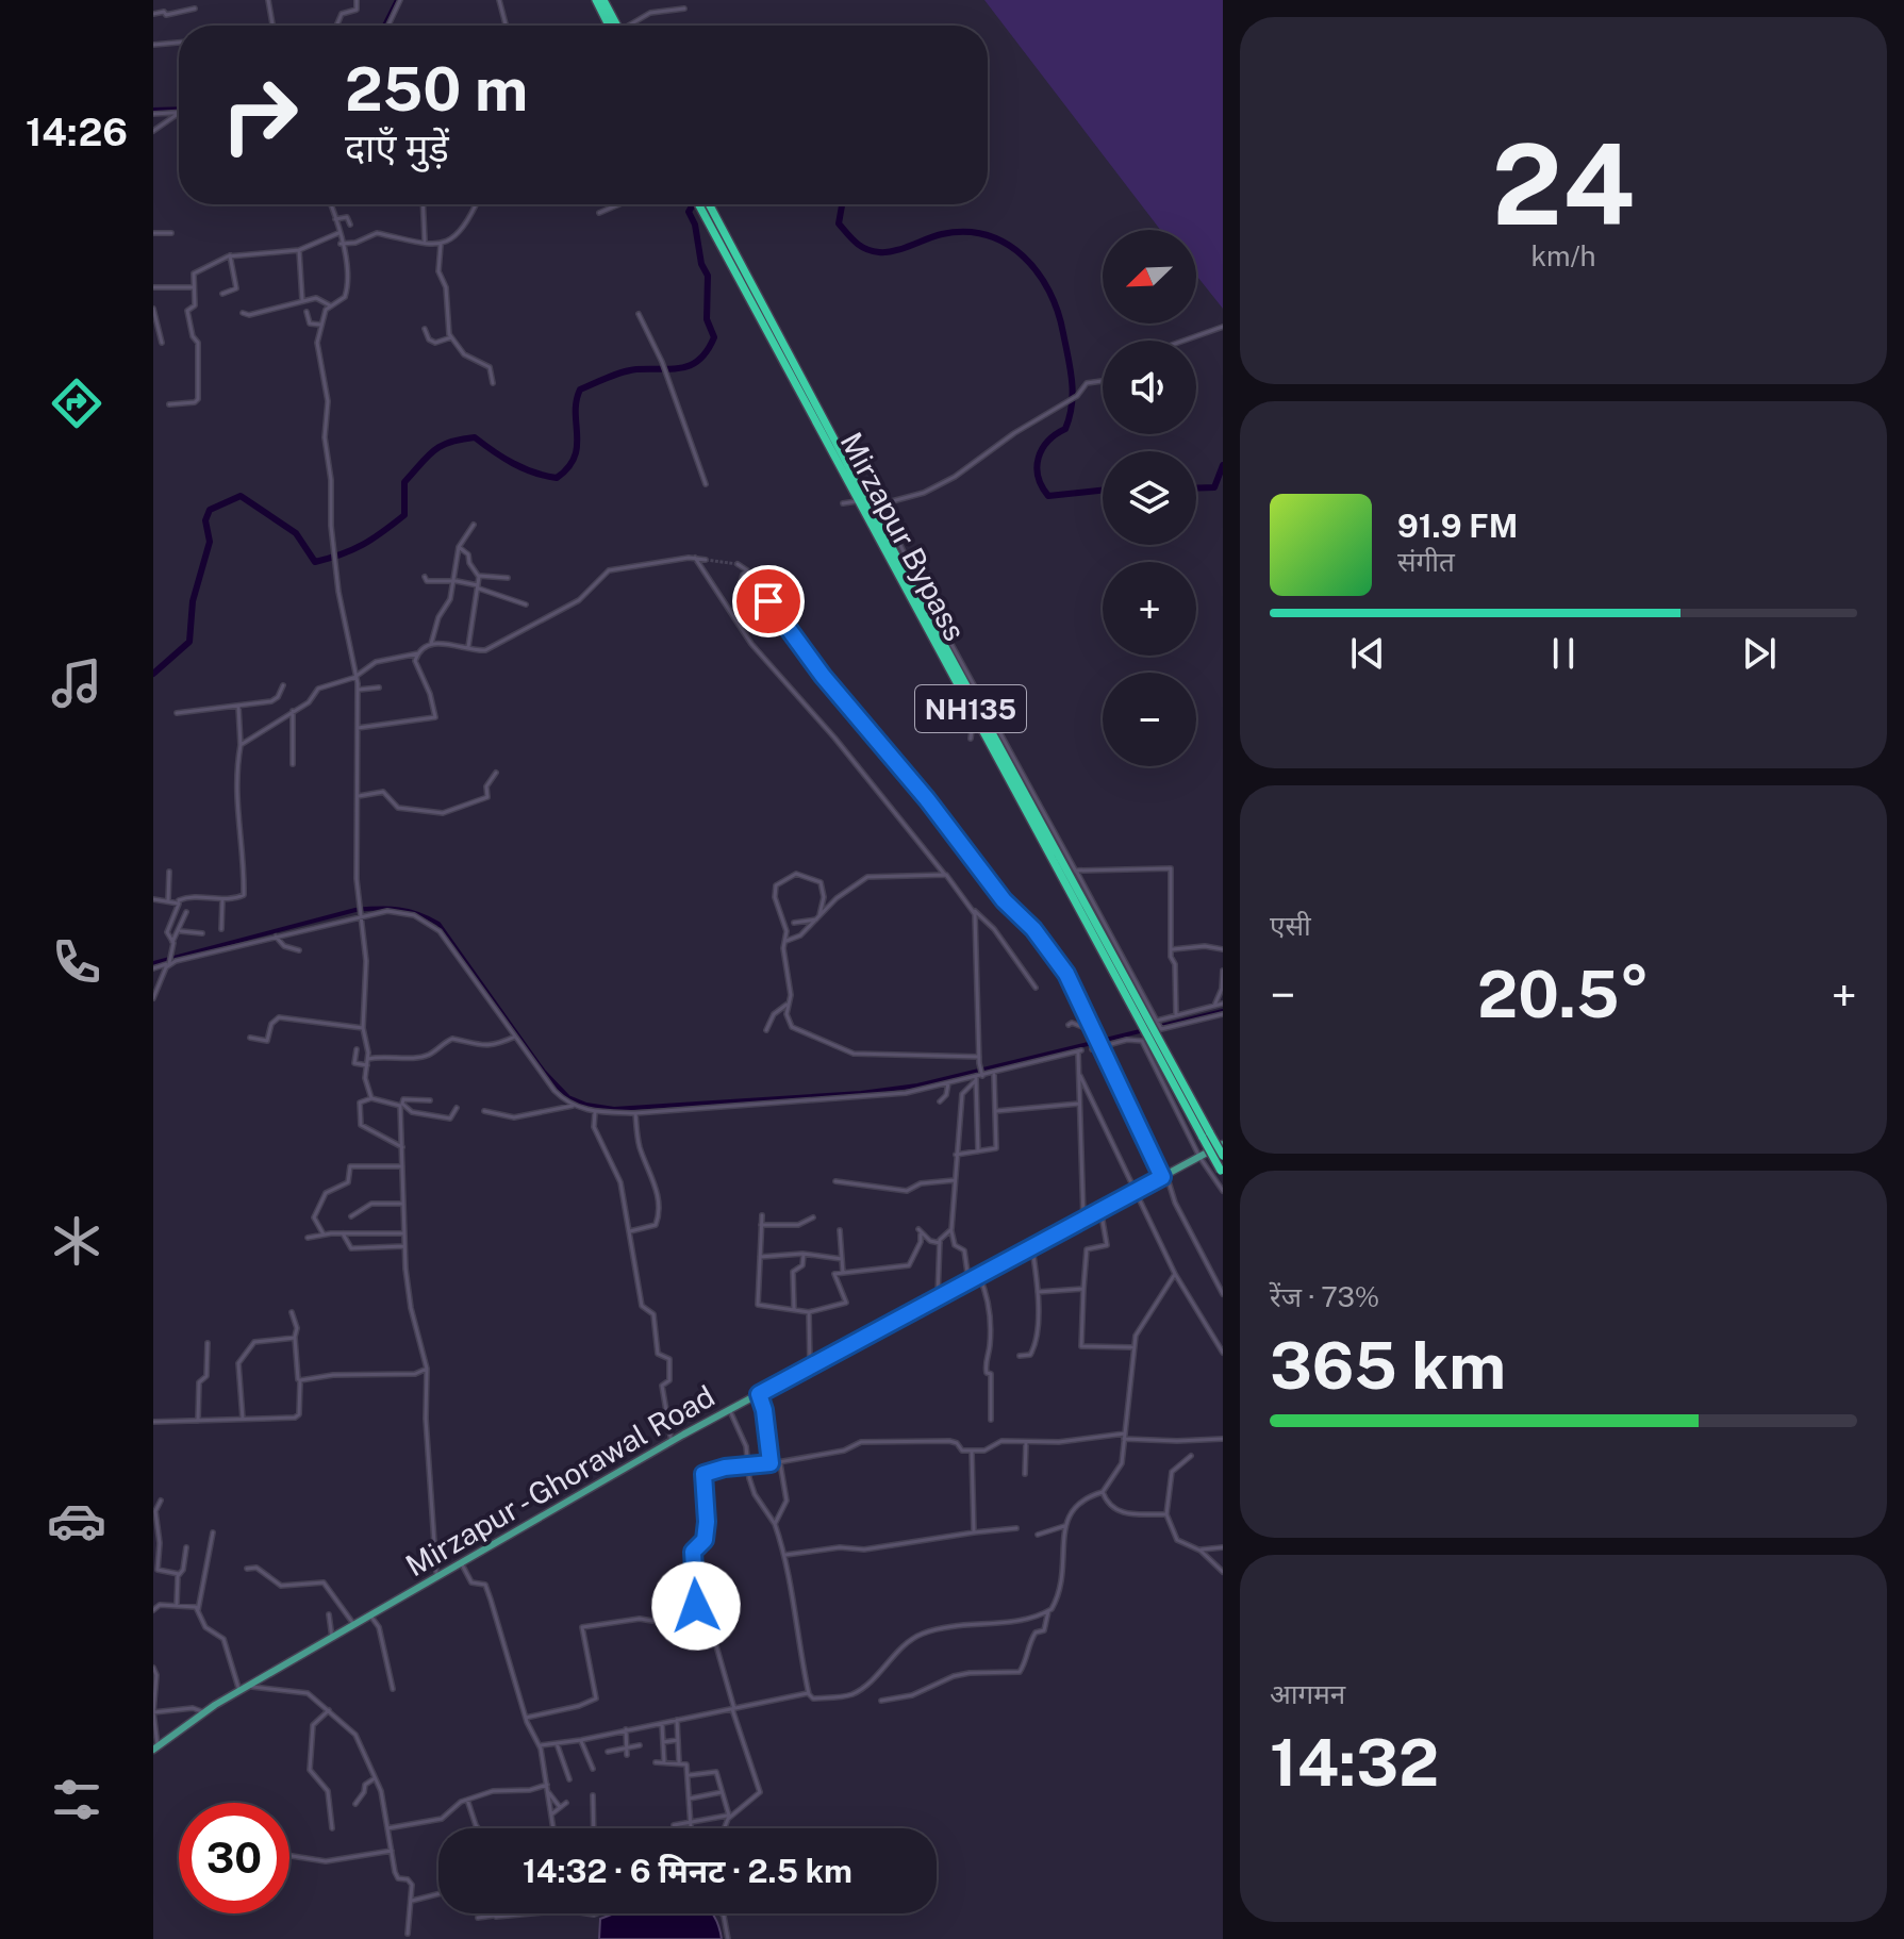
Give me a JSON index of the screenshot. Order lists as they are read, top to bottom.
{
  "streets": {
    "highway": ["Mirzapur Bypass", "NH135"],
    "main road": ["Mirzapur - Ghorawal Road"]
  },
  "north": "bottom left",
  "page": {
    "tabs": "14:26",
    "tile": [
      ["24", "km/h"],
      "एसी",
      ["रेंज · 73%", "365 km"],
      ["आगमन", "14:32"]
    ],
    "turn": ["250 m", "दाएँ मुड़ें"],
    "map_buttons": ["+", "−"],
    "song": ["91.9 FM", "संगीत"],
    "heat": ["−", "20.5°", "+"],
    "limit": "30",
    "trip": "14:32 · 6 मिनट · 2.5 km"
  }
}
